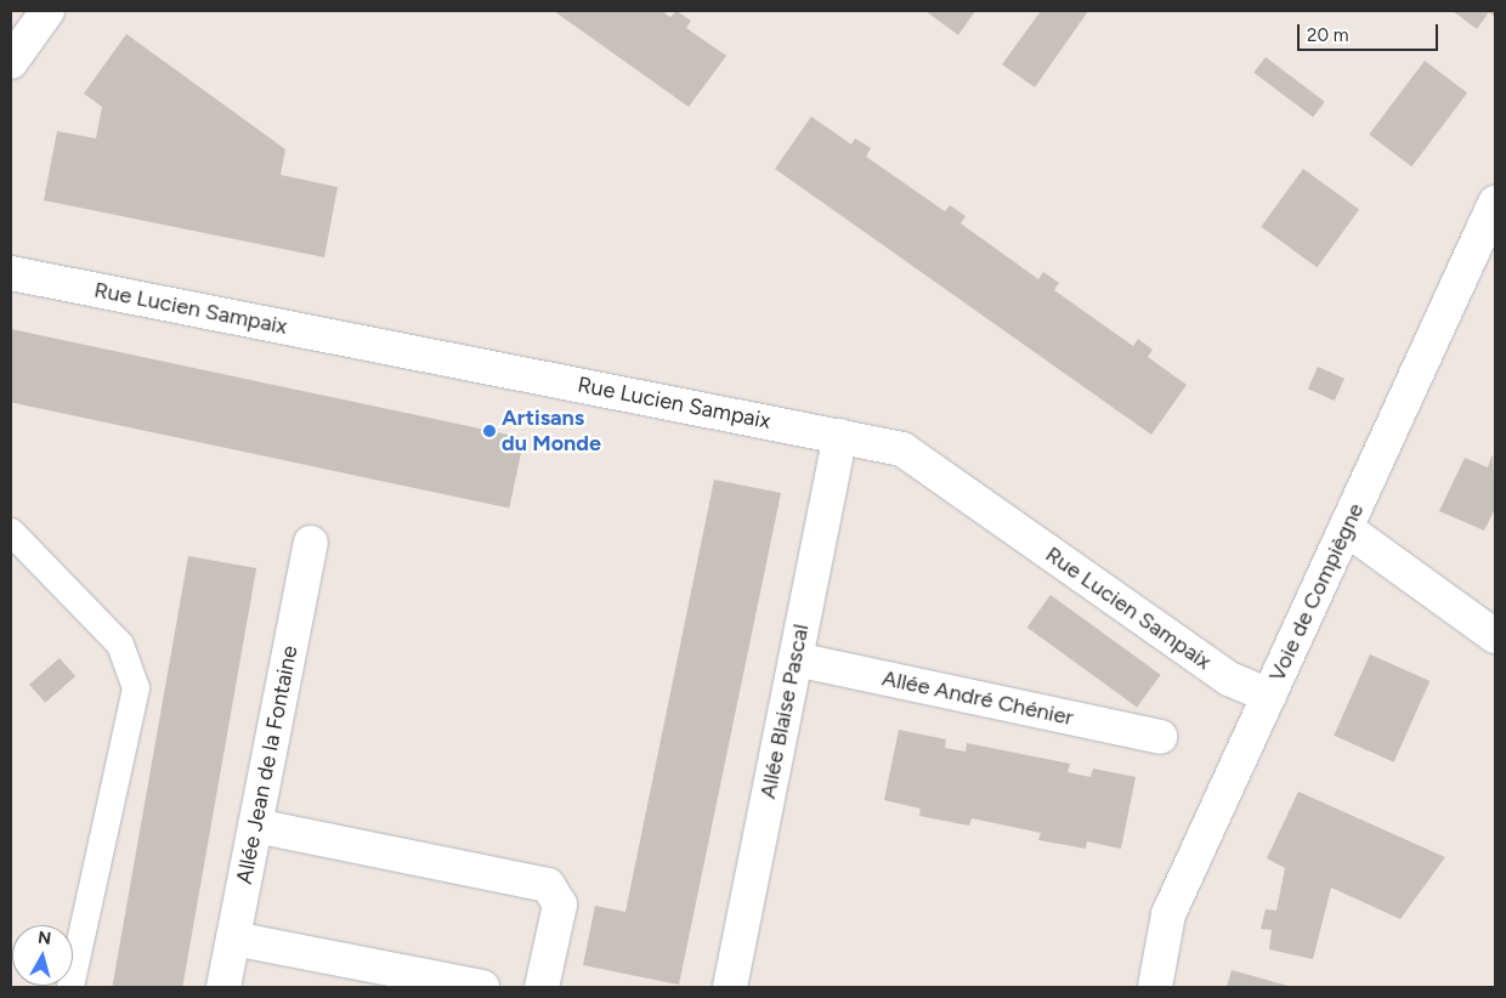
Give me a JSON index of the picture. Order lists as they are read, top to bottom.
{
  "streets": {
    "street": [
      "Rue Lucien Sampaix",
      "Voie de Compiègne",
      "Allée André Chénier",
      "Allée Blaise Pascal",
      "Allée Jean de la Fontaine"
    ]
  },
  "crossings": [
    ["Rue Lucien Sampaix", "Voie de Compiègne"],
    ["Rue Lucien Sampaix", "Allée Blaise Pascal"],
    ["Allée André Chénier", "Allée Blaise Pascal"]
  ],
  "places": ["Artisans du Monde"],
  "scale_bar": "20 m",
  "north": "top"
}
